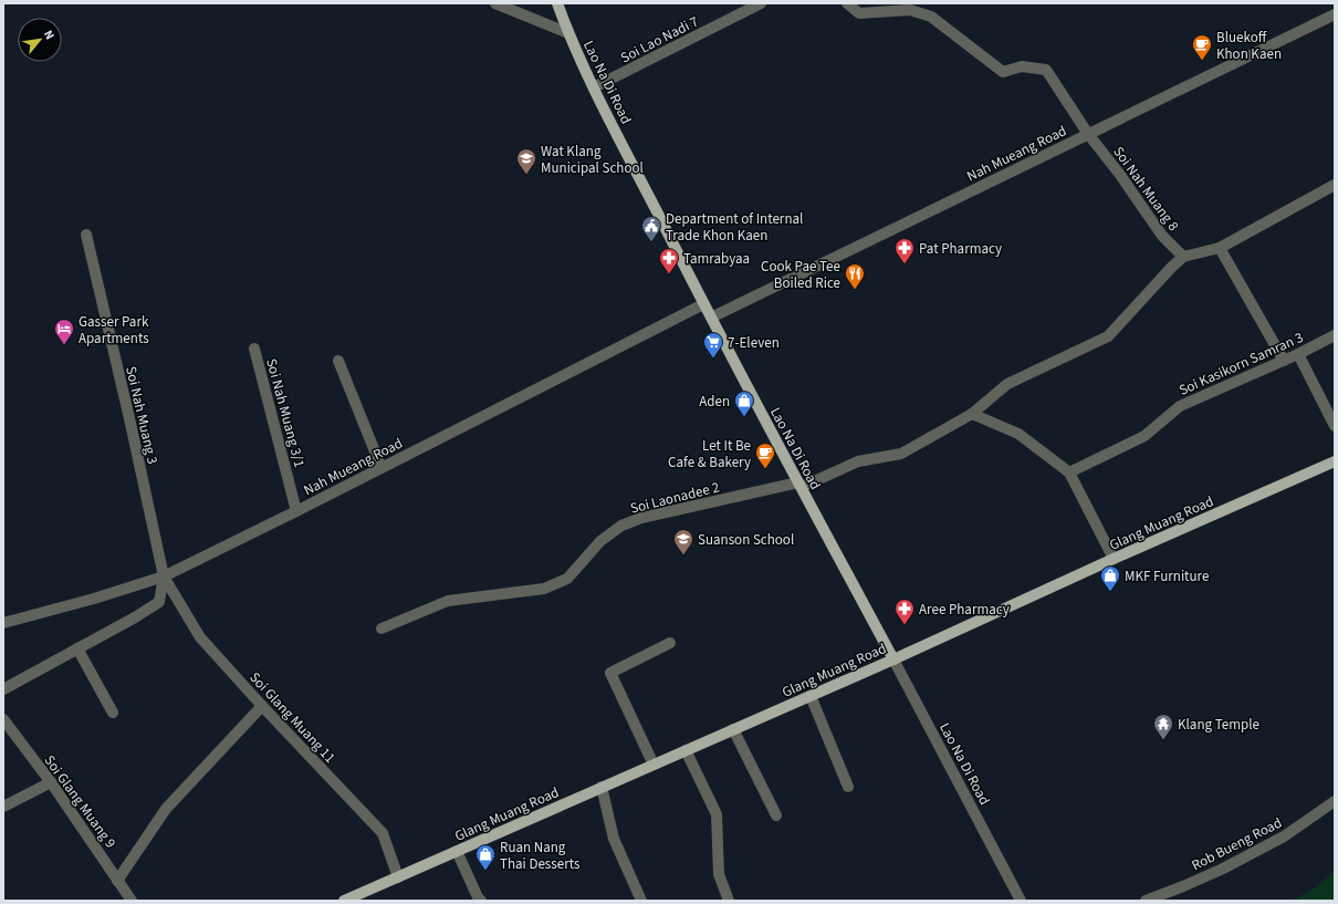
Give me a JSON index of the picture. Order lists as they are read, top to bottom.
{
  "streets": {
    "main road": ["Lao Na Di Road", "Glang Muang Road"],
    "street": [
      "Soi Lao Nadi 7",
      "Nah Mueang Road",
      "Soi Nah Muang 8",
      "Soi Kasikorn Samran 3",
      "Soi Nah Muang 3/1",
      "Soi Nah Muang 3",
      "Soi Laonadee 2",
      "Soi Glang Muang 11",
      "Soi Glang Muang 9",
      "Rob Bueng Road"
    ]
  },
  "crossings": [
    ["Soi Lao Nadi 7", "Lao Na Di Road"],
    ["Lao Na Di Road", "Nah Mueang Road"],
    ["Lao Na Di Road", "Soi Laonadee 2"],
    ["Lao Na Di Road", "Glang Muang Road"],
    ["Nah Mueang Road", "Soi Nah Muang 8"],
    ["Nah Mueang Road", "Soi Nah Muang 3/1"],
    ["Nah Mueang Road", "Soi Nah Muang 3"],
    ["Nah Mueang Road", "Soi Glang Muang 11"],
    ["Soi Nah Muang 8", "Soi Laonadee 2"],
    ["Soi Nah Muang 3", "Soi Glang Muang 11"],
    ["Glang Muang Road", "Soi Glang Muang 11"]
  ],
  "places": {
    "cafe": ["Bluekoff Khon Kaen", "Let It Be Cafe & Bakery"],
    "school or university": ["Wat Klang Municipal School", "Suanson School"],
    "public building": ["Department of Internal Trade Khon Kaen"],
    "pharmacy": ["Pat Pharmacy", "Tamrabyaa", "Aree Pharmacy"],
    "restaurant": ["Cook Pae Tee Boiled Rice"],
    "hotel": ["Gasser Park Apartments"],
    "supermarket": ["7-Eleven"],
    "shop": ["Aden", "MKF Furniture", "Ruan Nang Thai Desserts"],
    "temple": ["Klang Temple"]
  },
  "north": "top right"
}
